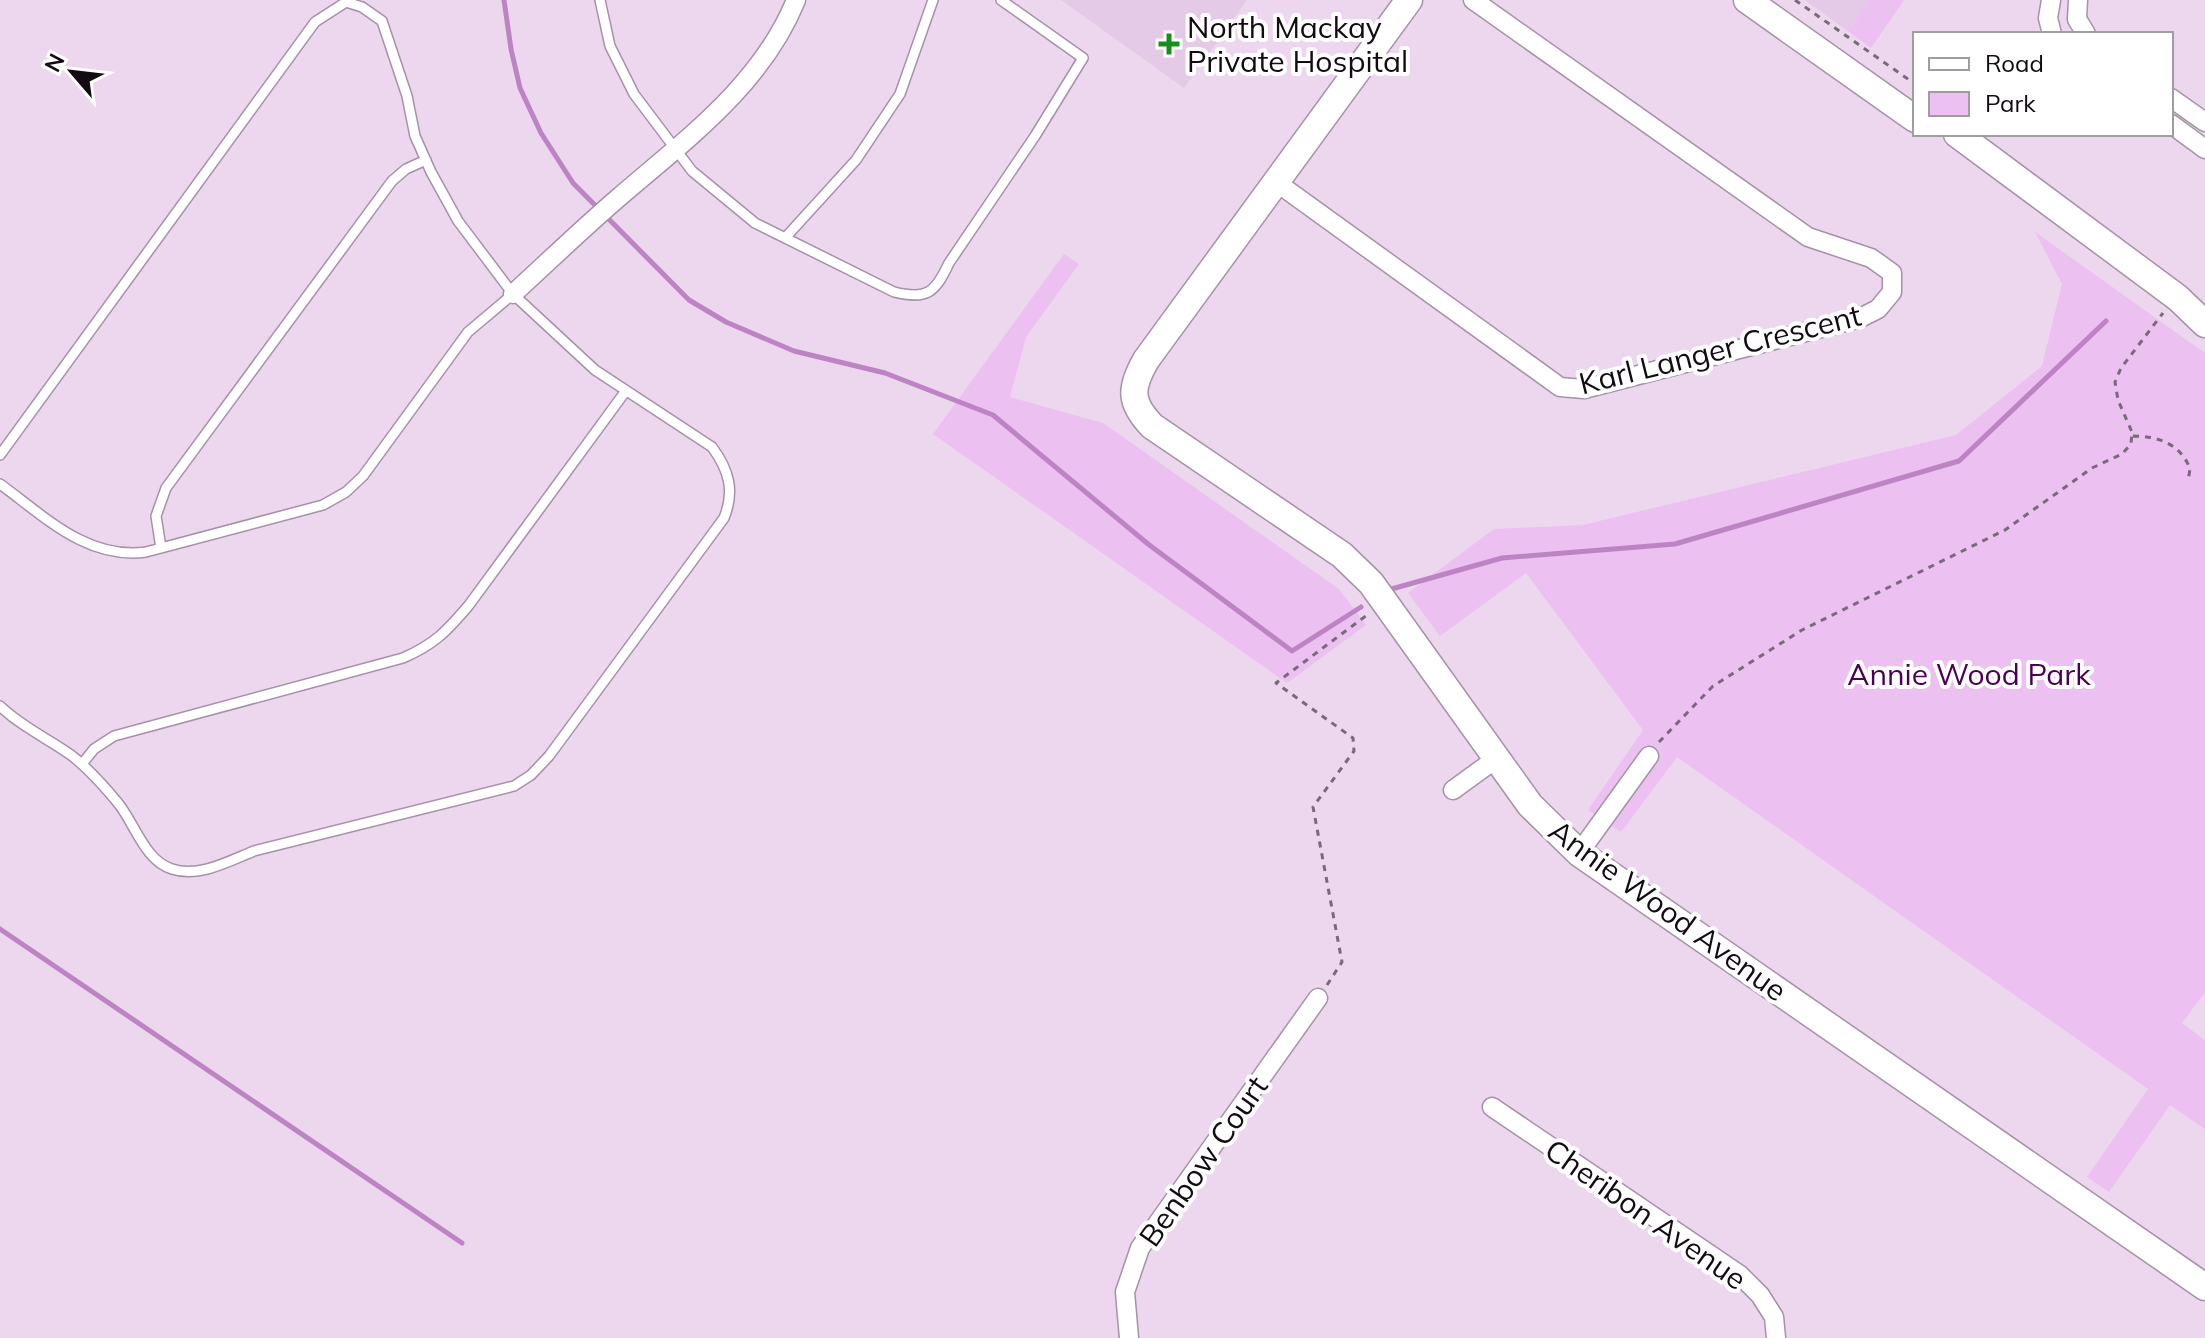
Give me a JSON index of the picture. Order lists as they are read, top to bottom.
{
  "streets": {
    "street": [
      "Karl Langer Crescent",
      "Annie Wood Avenue",
      "Benbow Court",
      "Cheribon Avenue"
    ]
  },
  "crossings": [
    ["Karl Langer Crescent", "Annie Wood Avenue"]
  ],
  "parks": ["Annie Wood Park"],
  "places": {
    "health": ["North Mackay Private Hospital"]
  },
  "legend": ["Road", "Park"],
  "north": "top left"
}
